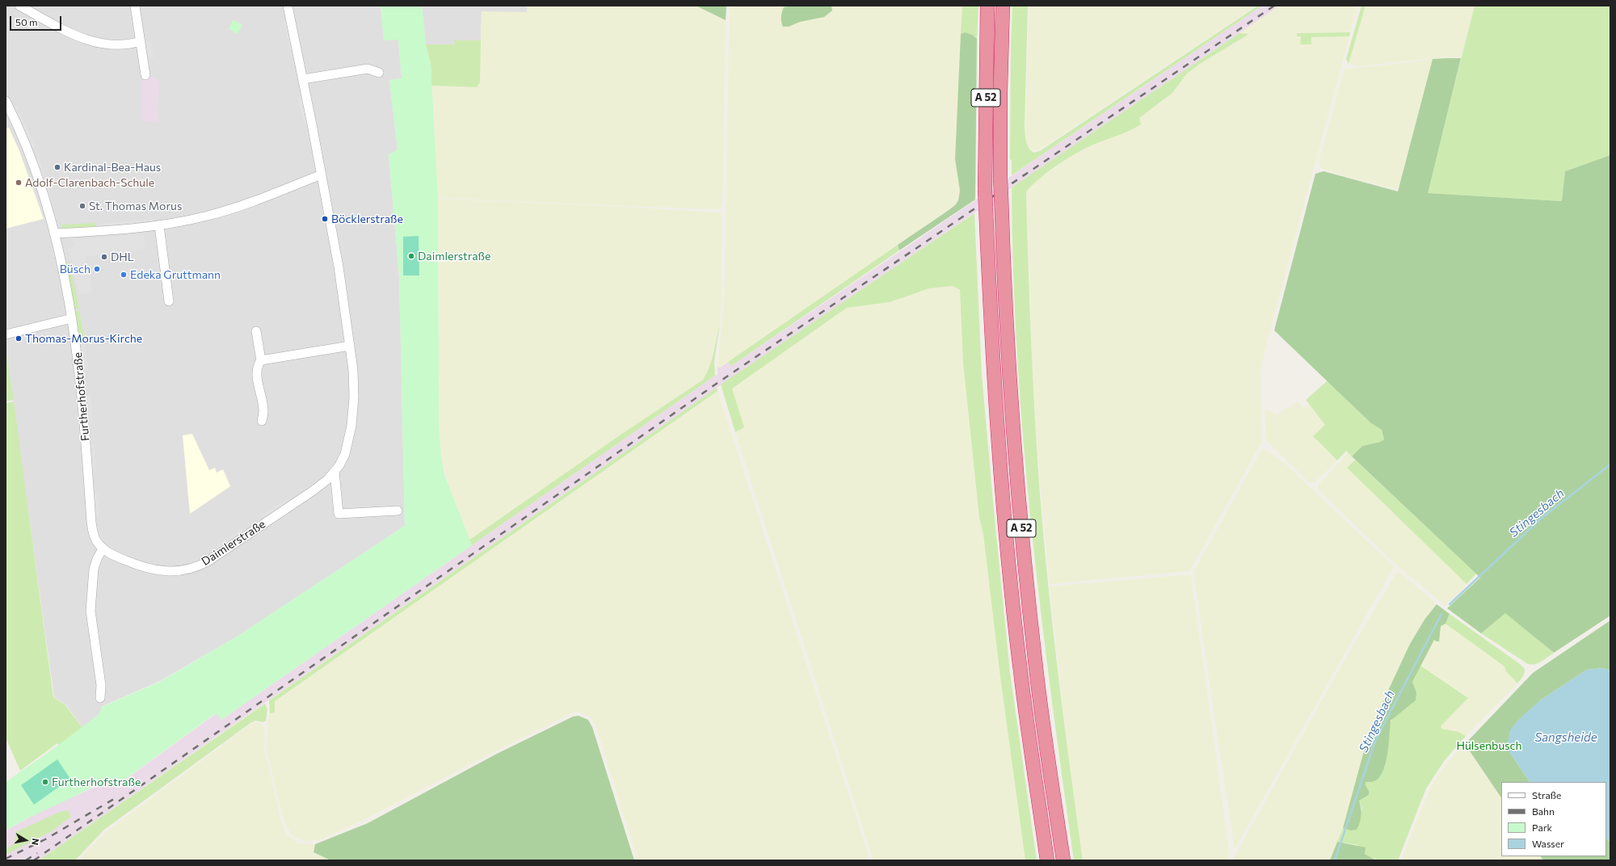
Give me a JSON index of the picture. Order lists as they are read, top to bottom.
{
  "streets": {
    "highway": ["A 52"],
    "street": ["Furtherhofstraße", "Daimlerstraße"]
  },
  "crossings": [
    ["Furtherhofstraße", "Daimlerstraße"]
  ],
  "water": ["Stingesbach", "Sangsheide"],
  "parks": ["Hülsenbusch"],
  "places": [
    "Kardinal-Bea-Haus",
    "Adolf-Clarenbach-Schule",
    "St. Thomas Morus",
    "Böcklerstraße",
    "Daimlerstraße",
    "DHL",
    "Büsch",
    "Edeka Gruttmann",
    "Thomas-Morus-Kirche",
    "Furtherhofstraße"
  ],
  "legend": [
    "Straße",
    "Bahn",
    "Park",
    "Wasser"
  ],
  "scale_bar": "50 m",
  "north": "right"
}
